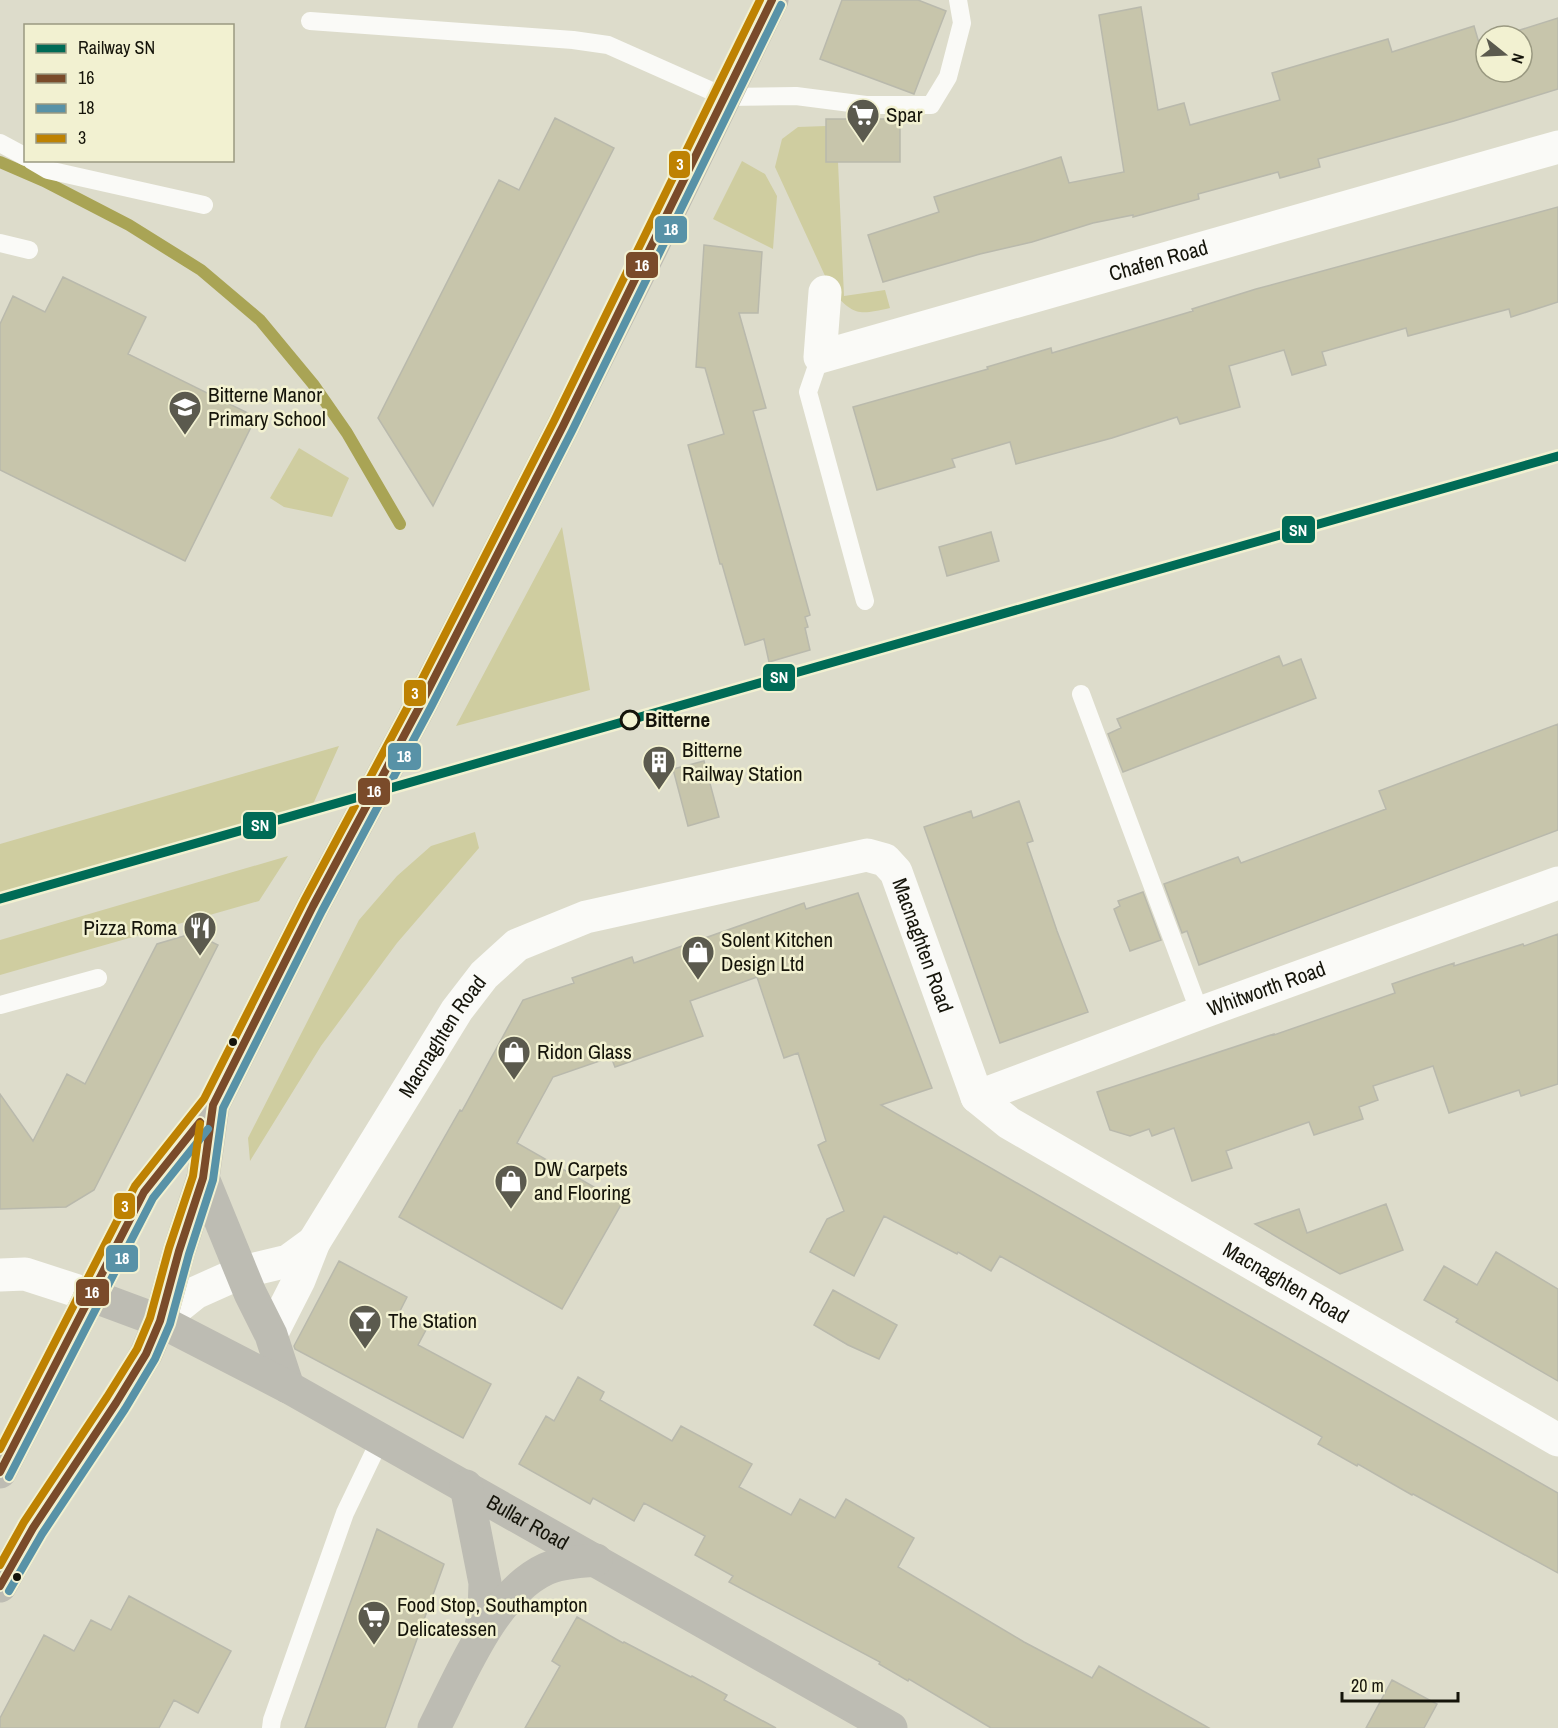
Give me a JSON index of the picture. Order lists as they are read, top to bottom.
{
  "streets": {
    "main road": ["Bullar Road"],
    "street": ["Chafen Road", "Macnaghten Road", "Whitworth Road"]
  },
  "crossings": [
    ["Macnaghten Road", "Whitworth Road"],
    ["Macnaghten Road", "Bullar Road"]
  ],
  "places": {
    "supermarket": ["Spar", "Food Stop, Southampton Delicatessen"],
    "school or university": ["Bitterne Manor Primary School"],
    "other": ["Bitterne"],
    "building": ["Bitterne Railway Station"],
    "restaurant": ["Pizza Roma"],
    "shop": ["Solent Kitchen Design Ltd", "Ridon Glass", "DW Carpets and Flooring"],
    "bar": ["The Station"]
  },
  "lines": [
    "transit line 16",
    "transit line 3",
    "transit line 18",
    "rail line SN"
  ],
  "legend": [
    "Railway SN",
    "16",
    "18",
    "3"
  ],
  "scale_bar": "20 m",
  "north": "right"
}
